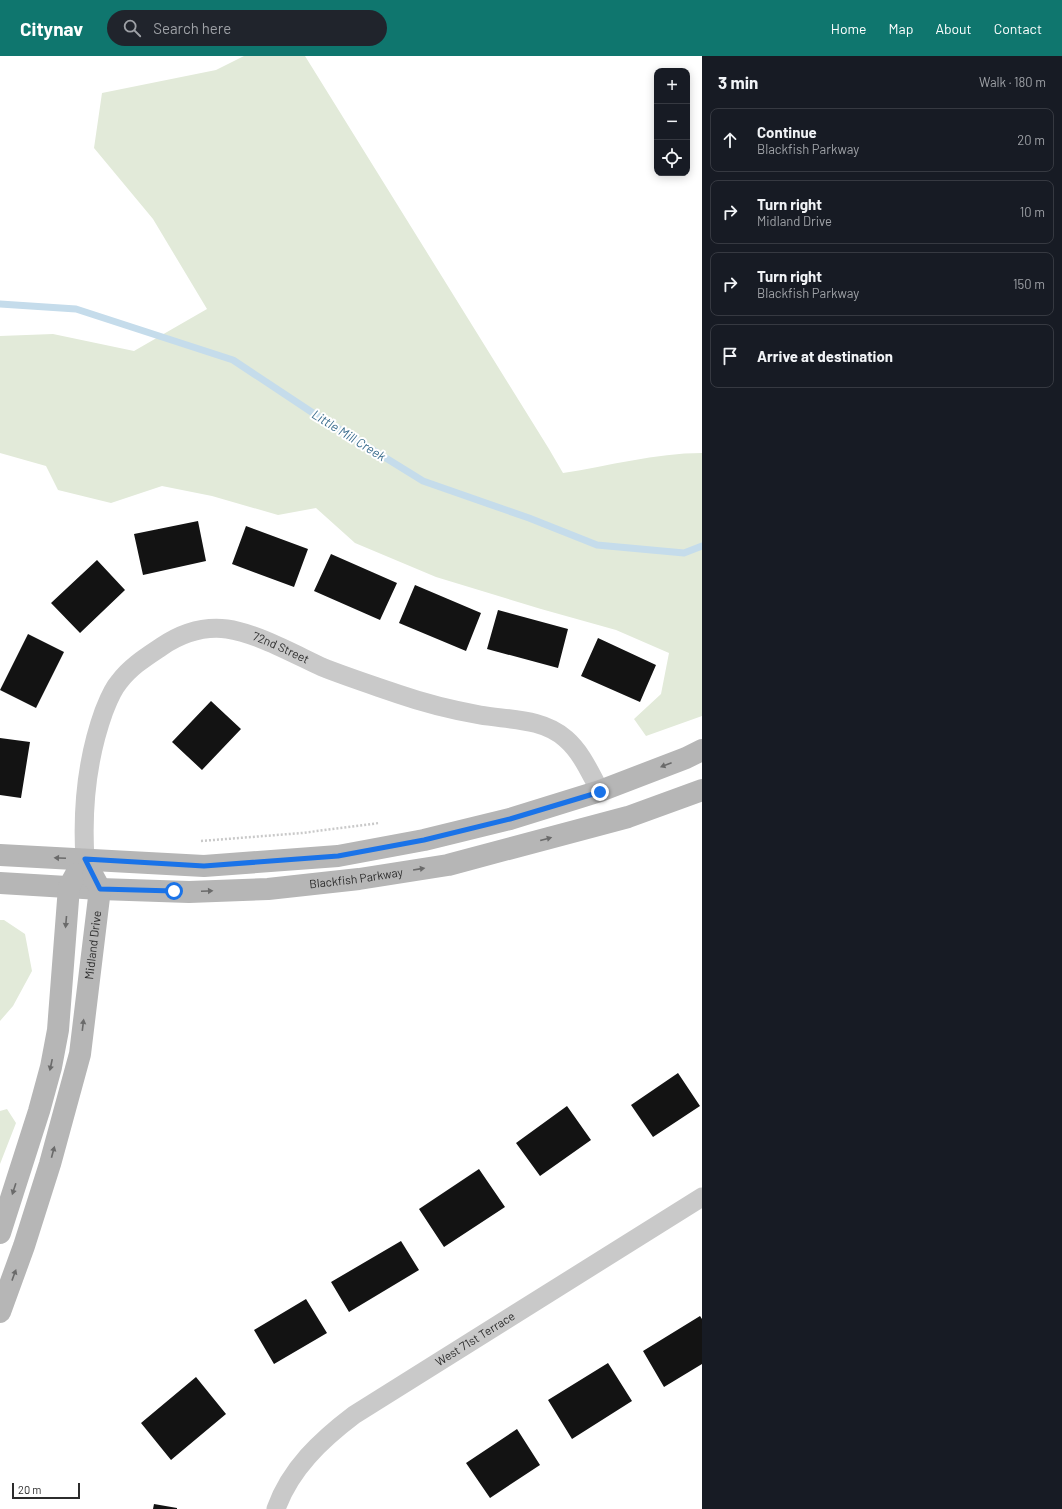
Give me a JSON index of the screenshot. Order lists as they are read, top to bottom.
{
  "streets": {
    "main road": ["Blackfish Parkway", "Midland Drive"],
    "street": ["72nd Street", "West 71st Terrace"]
  },
  "crossings": [
    ["72nd Street", "Blackfish Parkway"],
    ["Blackfish Parkway", "Midland Drive"]
  ],
  "water": ["Little Mill Creek"],
  "scale_bar": "20 m",
  "page": {
    "header": "Citynav",
    "search": "Search here",
    "nav": [
      "Home",
      "Map",
      "About",
      "Contact"
    ],
    "heading": ["3 min", "Walk · 180 m"],
    "map_buttons": ["+", "−"],
    "list": [
      ["Continue", "Blackfish Parkway", "20 m"],
      ["Turn right", "Midland Drive", "10 m"],
      ["Turn right", "Blackfish Parkway", "150 m"],
      "Arrive at destination"
    ],
    "scale": "20 m"
  }
}
